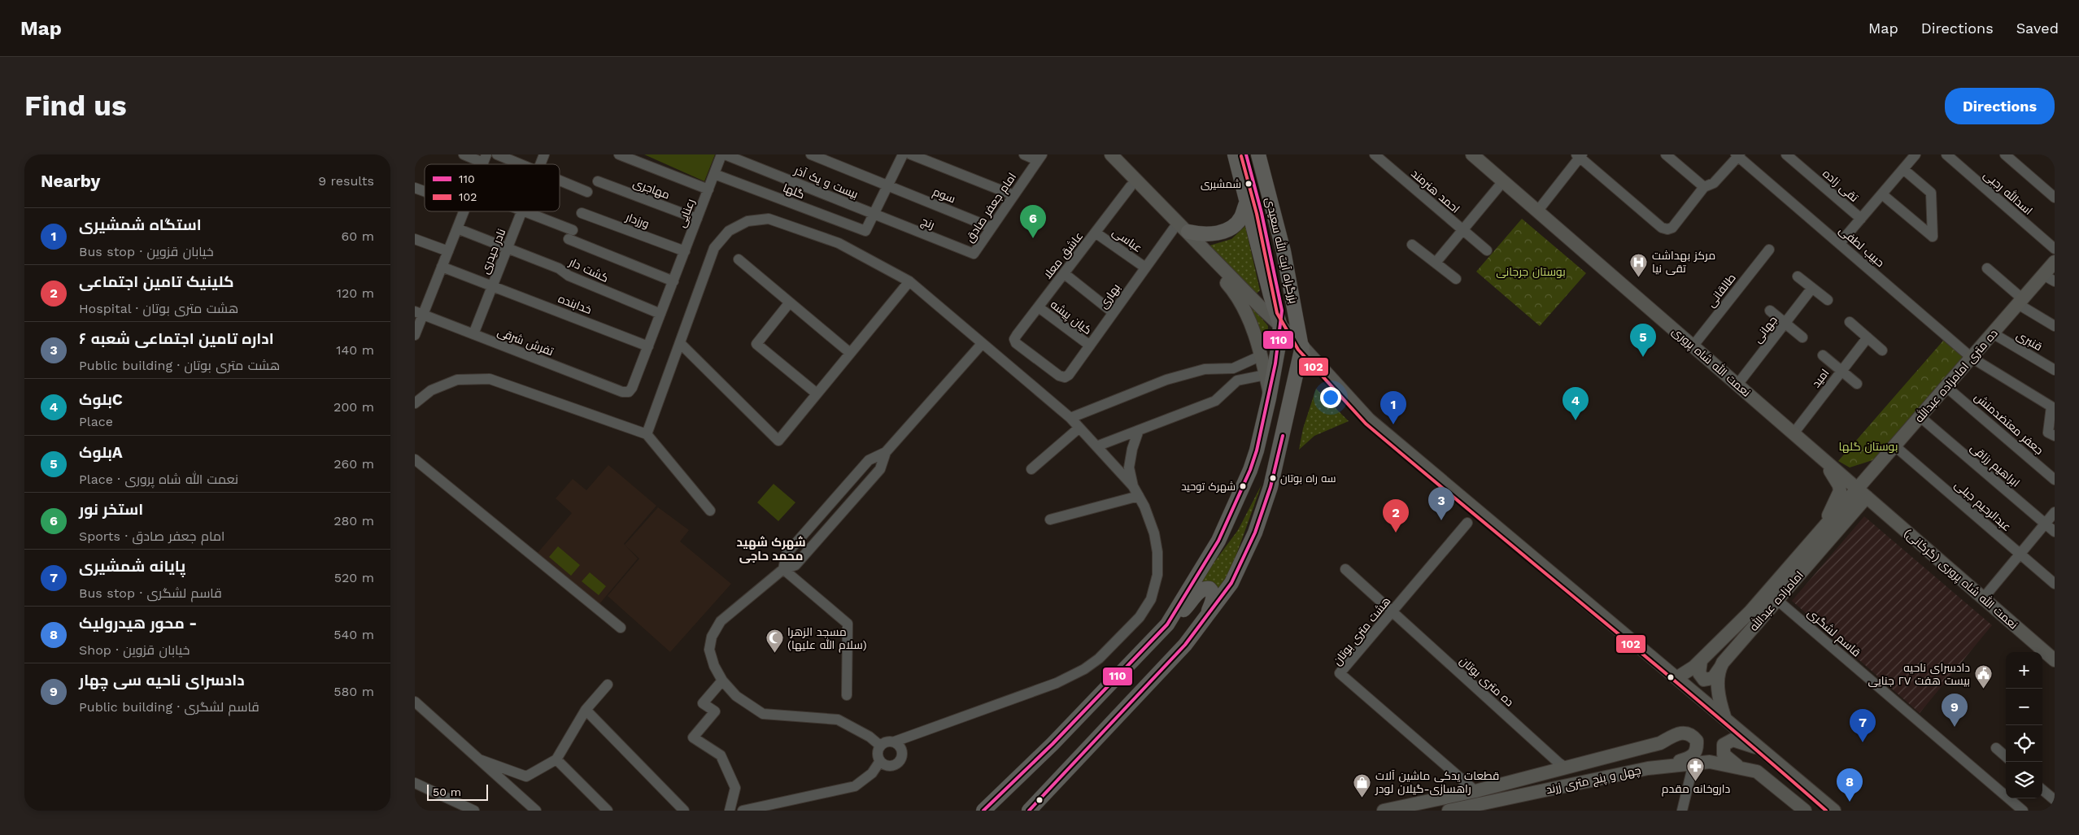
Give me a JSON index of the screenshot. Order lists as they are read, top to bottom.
{
  "streets": {
    "highway": ["بزرگراه آیت الله سعیدی"],
    "main road": [
      "نعمت الله شاه پروری",
      "ده متری امامزاده عبدالله",
      "نعمت الله شاه پروری (گرکانی)",
      "امامزاده عبدالله",
      "چهل و پنج متری زرند"
    ],
    "street": [
      "بیست و یک آذر",
      "تقی زاده",
      "مهاجری",
      "گلها",
      "احمد هنرمند",
      "اسدالله رجبی",
      "سوم",
      "امام جعفر صادق",
      "رعنایی",
      "ورزدار",
      "رنج",
      "عباسی",
      "حبیب لطفی",
      "نادر حیدری",
      "عاشق معلا",
      "کشت دار",
      "طالقانی",
      "بهاری",
      "خدابنده",
      "کیان پیشه",
      "جهانی",
      "قنبری",
      "تفرش شرقی",
      "امید",
      "جعفر معتضدمنش",
      "ابراهیم رزاقی",
      "عبدالرحیم جبلی",
      "هشت متری بوتان",
      "قاسم لشگری",
      "ده متری بوتان"
    ]
  },
  "crossings": [
    ["بیست و یک آذر", "گلها"],
    ["بیست و یک آذر", "رنج"],
    ["مهاجری", "رعنایی"],
    ["گلها", "رعنایی"],
    ["گلها", "رنج"],
    ["احمد هنرمند", "نعمت الله شاه پروری"],
    ["سوم", "امام جعفر صادق"],
    ["امام جعفر صادق", "رنج"],
    ["رعنایی", "ورزدار"],
    ["رعنایی", "کشت دار"],
    ["رعنایی", "خدابنده"],
    ["رعنایی", "تفرش شرقی"],
    ["عباسی", "عاشق معلا"],
    ["عباسی", "بهاری"],
    ["حبیب لطفی", "ده متری امامزاده عبدالله"],
    ["نادر حیدری", "کشت دار"],
    ["نادر حیدری", "خدابنده"],
    ["نادر حیدری", "تفرش شرقی"],
    ["عاشق معلا", "بهاری"],
    ["عاشق معلا", "کیان پیشه"],
    ["طالقانی", "نعمت الله شاه پروری"],
    ["بهاری", "کیان پیشه"],
    ["جهانی", "نعمت الله شاه پروری"],
    ["قنبری", "ده متری امامزاده عبدالله"],
    ["نعمت الله شاه پروری", "ده متری امامزاده عبدالله"],
    ["نعمت الله شاه پروری", "امید"],
    ["نعمت الله شاه پروری", "نعمت الله شاه پروری (گرکانی)"],
    ["نعمت الله شاه پروری", "امامزاده عبدالله"],
    ["ده متری امامزاده عبدالله", "جعفر معتضدمنش"],
    ["ده متری امامزاده عبدالله", "ابراهیم رزاقی"],
    ["ده متری امامزاده عبدالله", "عبدالرحیم جبلی"],
    ["ده متری امامزاده عبدالله", "نعمت الله شاه پروری (گرکانی)"],
    ["ده متری امامزاده عبدالله", "امامزاده عبدالله"],
    ["نعمت الله شاه پروری (گرکانی)", "امامزاده عبدالله"],
    ["امامزاده عبدالله", "قاسم لشگری"],
    ["هشت متری بوتان", "ده متری بوتان"],
    ["هشت متری بوتان", "چهل و پنج متری زرند"],
    ["ده متری بوتان", "چهل و پنج متری زرند"]
  ],
  "districts": ["شهرک شهید محمد حاجی"],
  "parks": ["بوستان جرجانی", "بوستان گلها"],
  "places": {
    "other": ["شمشیری", "سه راه بوتان", "شهرک توحید"],
    "hospital": ["مرکز بهداشت تقی نیا"],
    "mosque": ["مسجد الزهرا (سلام الله علیها)"],
    "public building": ["دادسرای ناحیه بیست هفت ۲۷ جنایی"],
    "pharmacy": ["داروخانه مقدم"],
    "shop": ["قطعات یدکی ماشین آلات راهسازی-گیلان لودر"]
  },
  "lines": ["transit line 110", "transit line 102"],
  "legend": ["110", "102"],
  "scale_bar": "50 m",
  "page": {
    "header": "Map",
    "nav": ["Map", "Directions", "Saved"],
    "buttons": "Directions",
    "title": "Find us",
    "heading": ["Nearby", "9 results"],
    "pins": [
      "6",
      "5",
      "4",
      "1",
      "3",
      "2",
      "9",
      "7",
      "8"
    ],
    "list": [
      {
        "mark": "1",
        "name": "استگاه شمشیری",
        "note": "Bus stop · خیابان قزوین",
        "value": "60 m"
      },
      {
        "mark": "2",
        "name": "کلینیک تامین اجتماعی",
        "note": "Hospital · هشت متری بوتان",
        "value": "120 m"
      },
      {
        "mark": "3",
        "name": "اداره تامین اجتماعی شعبه ۶",
        "note": "Public building · هشت متری بوتان",
        "value": "140 m"
      },
      {
        "mark": "4",
        "name": "بلوکC",
        "note": "Place",
        "value": "200 m"
      },
      {
        "mark": "5",
        "name": "بلوکA",
        "note": "Place · نعمت الله شاه پروری",
        "value": "260 m"
      },
      {
        "mark": "6",
        "name": "استخر نور",
        "note": "Sports · امام جعفر صادق",
        "value": "280 m"
      },
      {
        "mark": "7",
        "name": "پایانه شمشیری",
        "note": "Bus stop · قاسم لشگری",
        "value": "520 m"
      },
      {
        "mark": "8",
        "name": "محور هیدرولیک -",
        "note": "Shop · خیابان قزوین",
        "value": "540 m"
      },
      {
        "mark": "9",
        "name": "دادسرای ناحیه سی چهار",
        "note": "Public building · قاسم لشگری",
        "value": "580 m"
      }
    ],
    "map_buttons": ["+", "−"],
    "scale": "50 m"
  }
}
